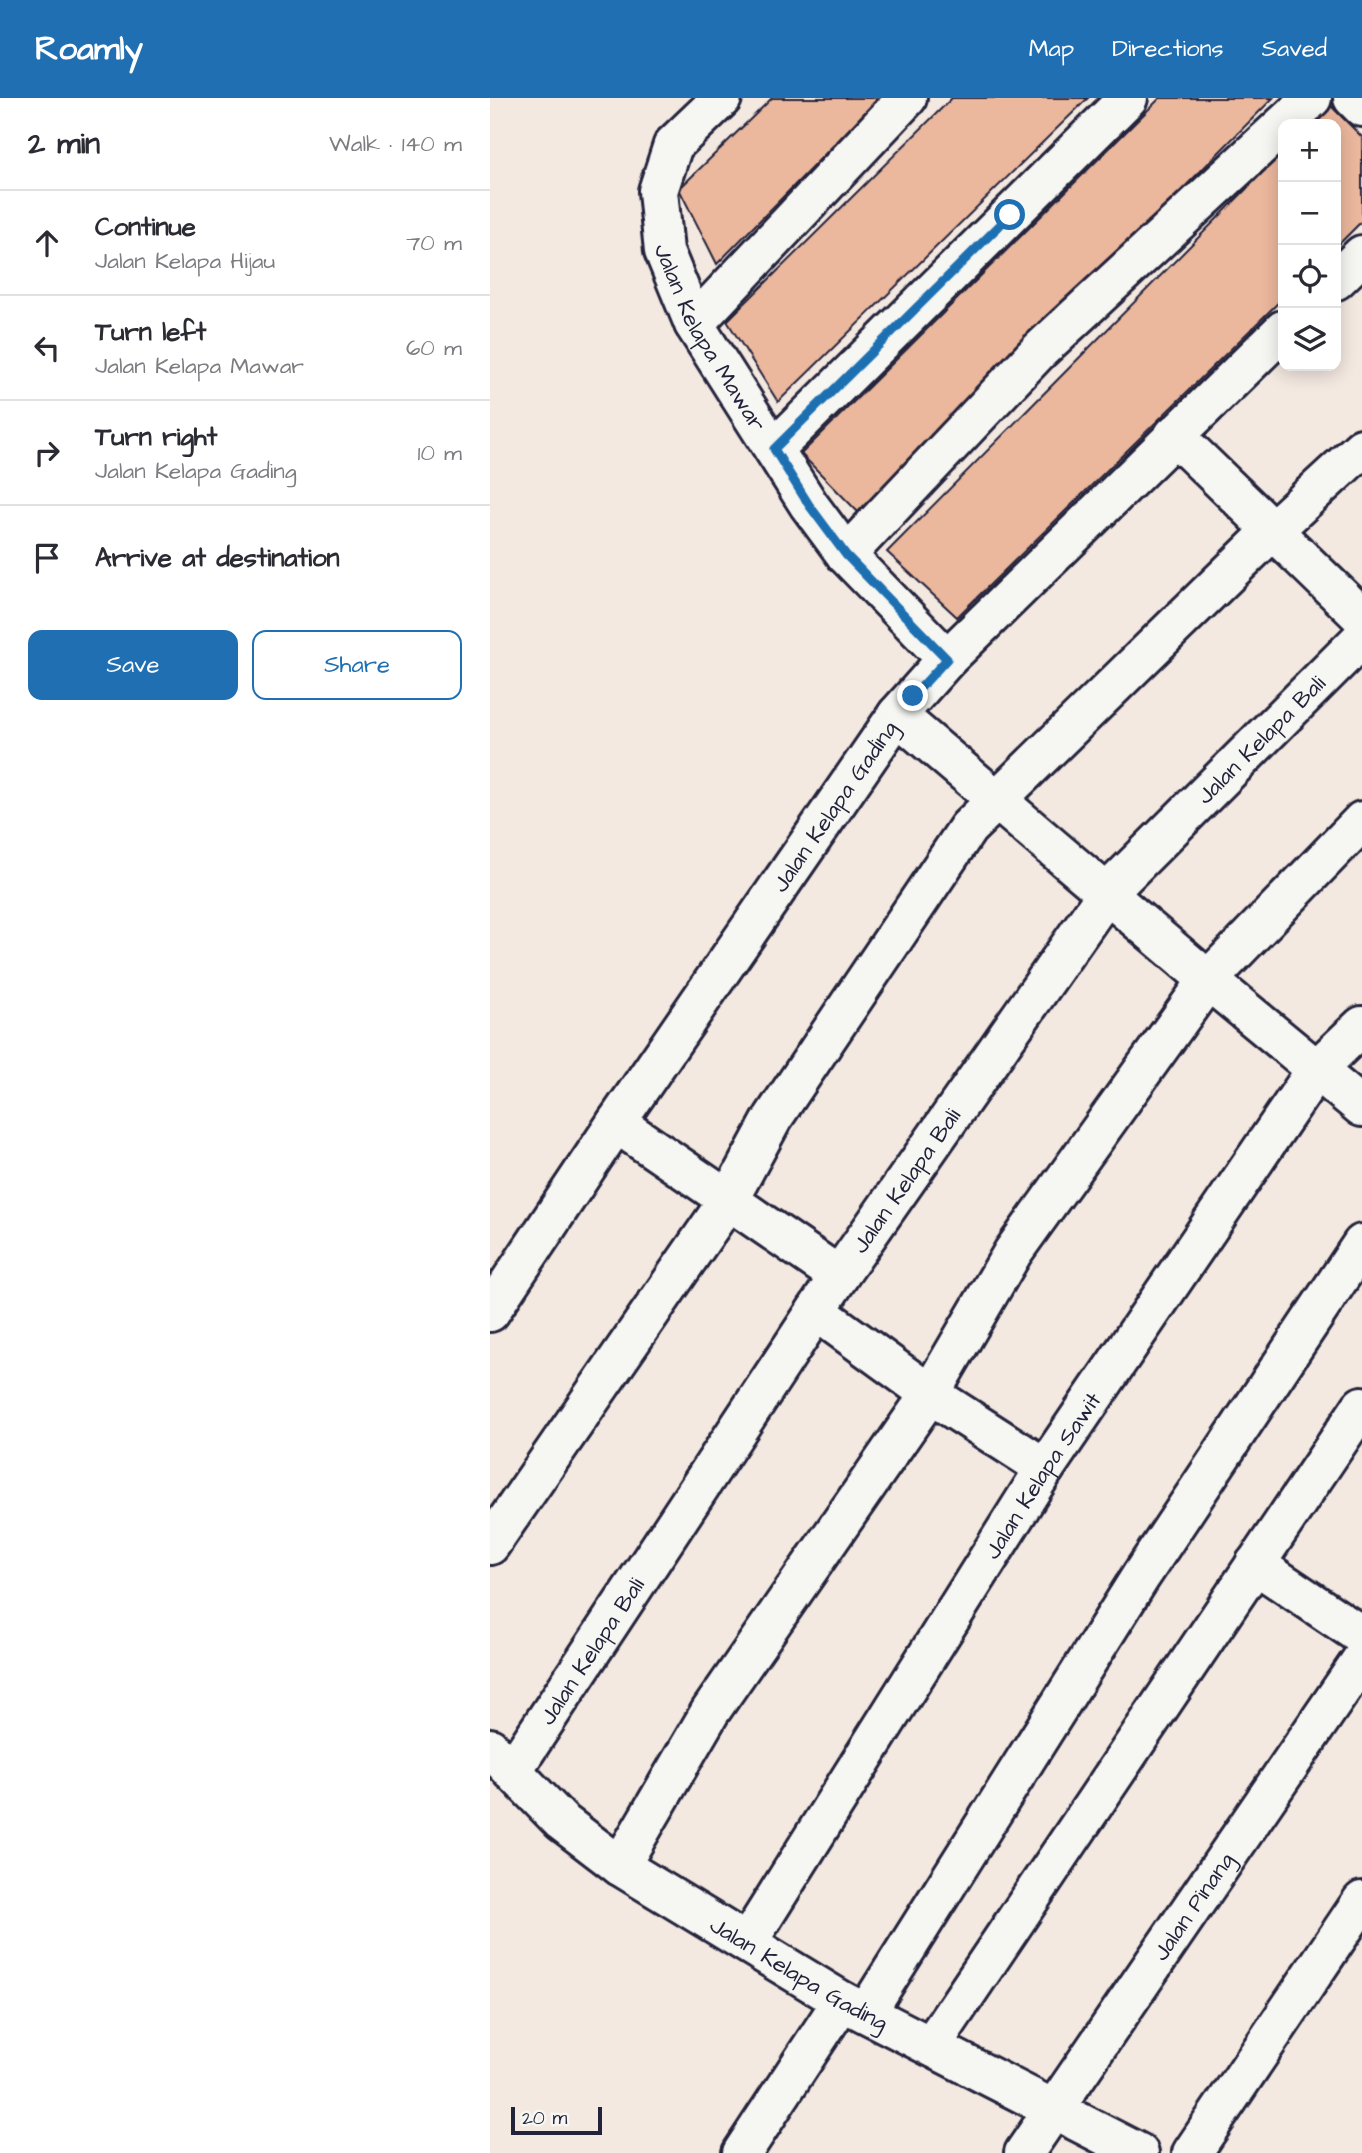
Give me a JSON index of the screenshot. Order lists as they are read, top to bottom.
{
  "streets": {
    "street": [
      "Jalan Kelapa Mawar",
      "Jalan Kelapa Bali",
      "Jalan Kelapa Gading",
      "Jalan Kelapa Sawit",
      "Jalan Pinang"
    ]
  },
  "crossings": [
    ["Jalan Kelapa Mawar", "Jalan Kelapa Gading"],
    ["Jalan Kelapa Bali", "Jalan Kelapa Gading"],
    ["Jalan Kelapa Gading", "Jalan Kelapa Sawit"],
    ["Jalan Kelapa Gading", "Jalan Pinang"]
  ],
  "scale_bar": "20 m",
  "page": {
    "header": "Roamly",
    "nav": ["Map", "Directions", "Saved"],
    "heading": ["2 min", "Walk · 140 m"],
    "map_buttons": ["+", "−"],
    "list": [
      ["Continue", "Jalan Kelapa Hijau", "70 m"],
      ["Turn left", "Jalan Kelapa Mawar", "60 m"],
      ["Turn right", "Jalan Kelapa Gading", "10 m"],
      "Arrive at destination"
    ],
    "buttons": ["Save", "Share"],
    "scale": "20 m"
  }
}
